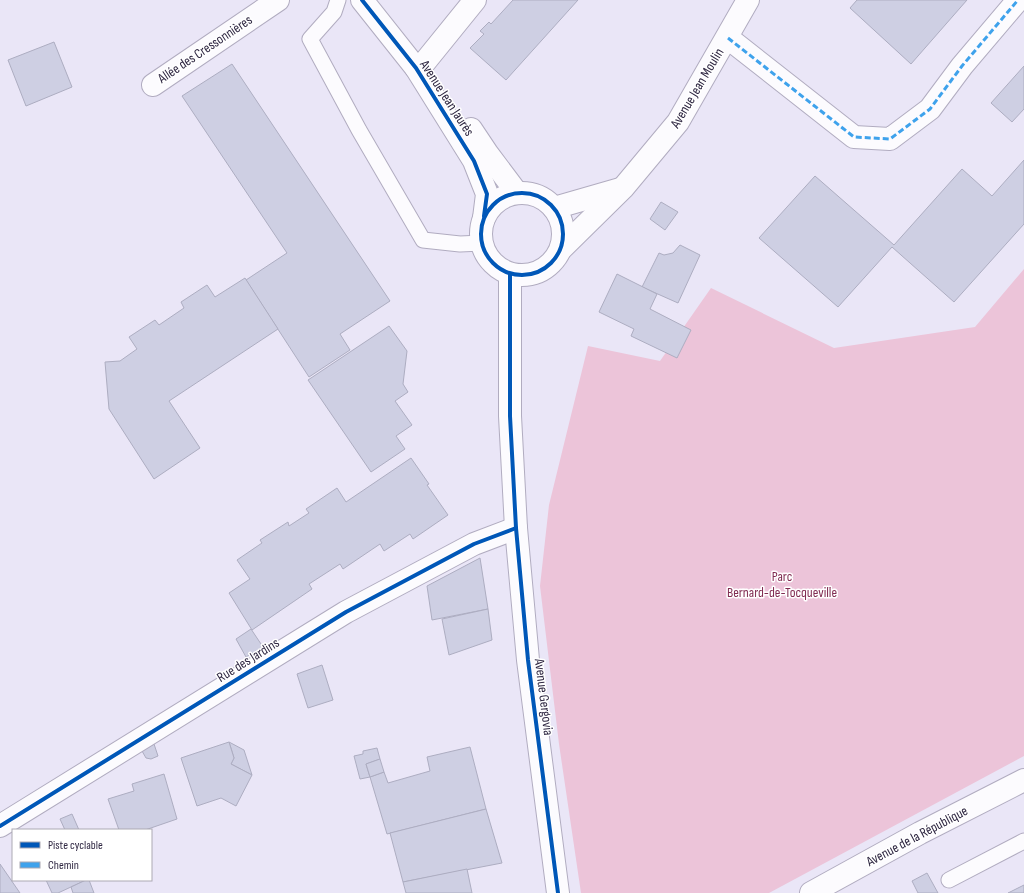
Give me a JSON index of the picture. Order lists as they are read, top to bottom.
{
  "streets": {
    "street": [
      "Allée des Cressonnières",
      "Avenue Jean Moulin",
      "Avenue Jean Jaurès",
      "Rue des Jardins",
      "Avenue Gergovia",
      "Avenue de la République"
    ]
  },
  "crossings": [
    ["Avenue Jean Moulin", "Avenue Jean Jaurès"],
    ["Avenue Jean Moulin", "Avenue Gergovia"],
    ["Avenue Jean Jaurès", "Avenue Gergovia"],
    ["Rue des Jardins", "Avenue Gergovia"]
  ],
  "parks": ["Parc Bernard-de-Tocqueville"],
  "legend": ["Piste cyclable", "Chemin"]
}
